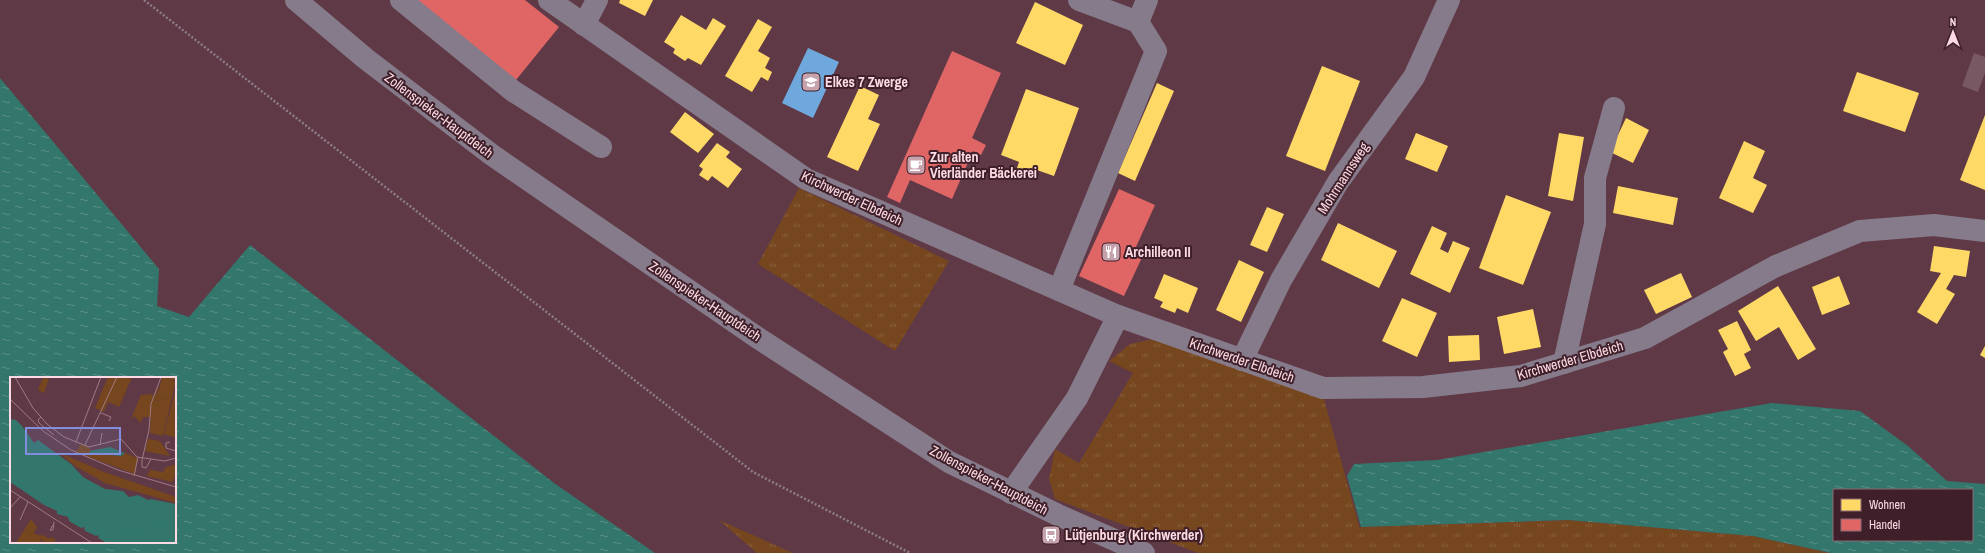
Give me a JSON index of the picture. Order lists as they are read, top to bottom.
{
  "streets": {
    "street": ["Zollenspieker-Hauptdeich", "Mohrmannsweg", "Kirchwerder Elbdeich"]
  },
  "crossings": [
    ["Mohrmannsweg", "Kirchwerder Elbdeich"]
  ],
  "places": {
    "school or university": ["Elkes 7 Zwerge"],
    "cafe": ["Zur alten Vierländer Bäckerei"],
    "restaurant": ["Archilleon II"],
    "bus stop": ["Lütjenburg (Kirchwerder)"]
  },
  "legend": ["Wohnen", "Handel"],
  "north": "top"
}
